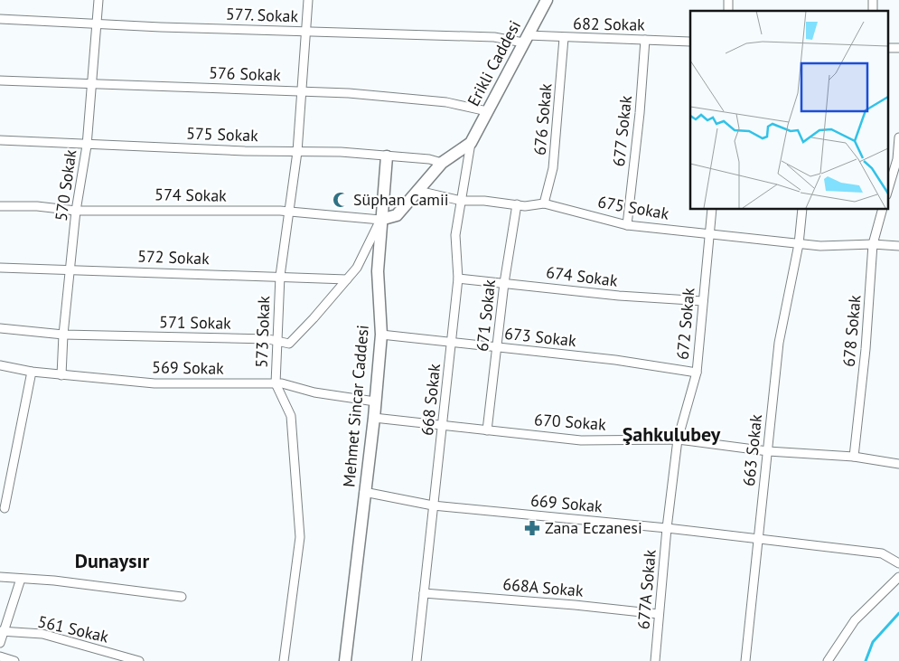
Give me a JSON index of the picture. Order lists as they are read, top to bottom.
{
  "streets": {
    "street": [
      "577. Sokak",
      "682 Sokak",
      "Erikli Caddesi",
      "576 Sokak",
      "676 Sokak",
      "677 Sokak",
      "575 Sokak",
      "570 Sokak",
      "574 Sokak",
      "675 Sokak",
      "572 Sokak",
      "674 Sokak",
      "671 Sokak",
      "571 Sokak",
      "672 Sokak",
      "678 Sokak",
      "573 Sokak",
      "673 Sokak",
      "569 Sokak",
      "668 Sokak",
      "Mehmet Sincar Caddesi",
      "670 Sokak",
      "663 Sokak",
      "669 Sokak",
      "668A Sokak",
      "677A Sokak",
      "561 Sokak"
    ]
  },
  "crossings": [
    ["577. Sokak", "682 Sokak"],
    ["577. Sokak", "Erikli Caddesi"],
    ["577. Sokak", "570 Sokak"],
    ["577. Sokak", "573 Sokak"],
    ["682 Sokak", "Erikli Caddesi"],
    ["682 Sokak", "676 Sokak"],
    ["682 Sokak", "677 Sokak"],
    ["Erikli Caddesi", "576 Sokak"],
    ["Erikli Caddesi", "668 Sokak"],
    ["576 Sokak", "570 Sokak"],
    ["576 Sokak", "573 Sokak"],
    ["676 Sokak", "675 Sokak"],
    ["677 Sokak", "675 Sokak"],
    ["575 Sokak", "570 Sokak"],
    ["575 Sokak", "573 Sokak"],
    ["575 Sokak", "Mehmet Sincar Caddesi"],
    ["570 Sokak", "574 Sokak"],
    ["570 Sokak", "572 Sokak"],
    ["570 Sokak", "571 Sokak"],
    ["570 Sokak", "569 Sokak"],
    ["574 Sokak", "571 Sokak"],
    ["574 Sokak", "573 Sokak"],
    ["574 Sokak", "Mehmet Sincar Caddesi"],
    ["675 Sokak", "671 Sokak"],
    ["675 Sokak", "672 Sokak"],
    ["675 Sokak", "678 Sokak"],
    ["675 Sokak", "668 Sokak"],
    ["675 Sokak", "663 Sokak"],
    ["572 Sokak", "571 Sokak"],
    ["572 Sokak", "573 Sokak"],
    ["674 Sokak", "671 Sokak"],
    ["674 Sokak", "672 Sokak"],
    ["674 Sokak", "668 Sokak"],
    ["671 Sokak", "673 Sokak"],
    ["671 Sokak", "670 Sokak"],
    ["571 Sokak", "573 Sokak"],
    ["571 Sokak", "Mehmet Sincar Caddesi"],
    ["672 Sokak", "673 Sokak"],
    ["672 Sokak", "670 Sokak"],
    ["672 Sokak", "677A Sokak"],
    ["678 Sokak", "670 Sokak"],
    ["573 Sokak", "569 Sokak"],
    ["673 Sokak", "668 Sokak"],
    ["673 Sokak", "Mehmet Sincar Caddesi"],
    ["569 Sokak", "Mehmet Sincar Caddesi"],
    ["668 Sokak", "670 Sokak"],
    ["668 Sokak", "669 Sokak"],
    ["668 Sokak", "668A Sokak"],
    ["Mehmet Sincar Caddesi", "670 Sokak"],
    ["Mehmet Sincar Caddesi", "669 Sokak"],
    ["670 Sokak", "663 Sokak"],
    ["670 Sokak", "677A Sokak"],
    ["663 Sokak", "669 Sokak"],
    ["669 Sokak", "677A Sokak"],
    ["668A Sokak", "677A Sokak"]
  ],
  "districts": ["Şahkulubey", "Dunaysır"],
  "places": {
    "mosque": ["Süphan Camii"],
    "pharmacy": ["Zana Eczanesi"]
  }
}
